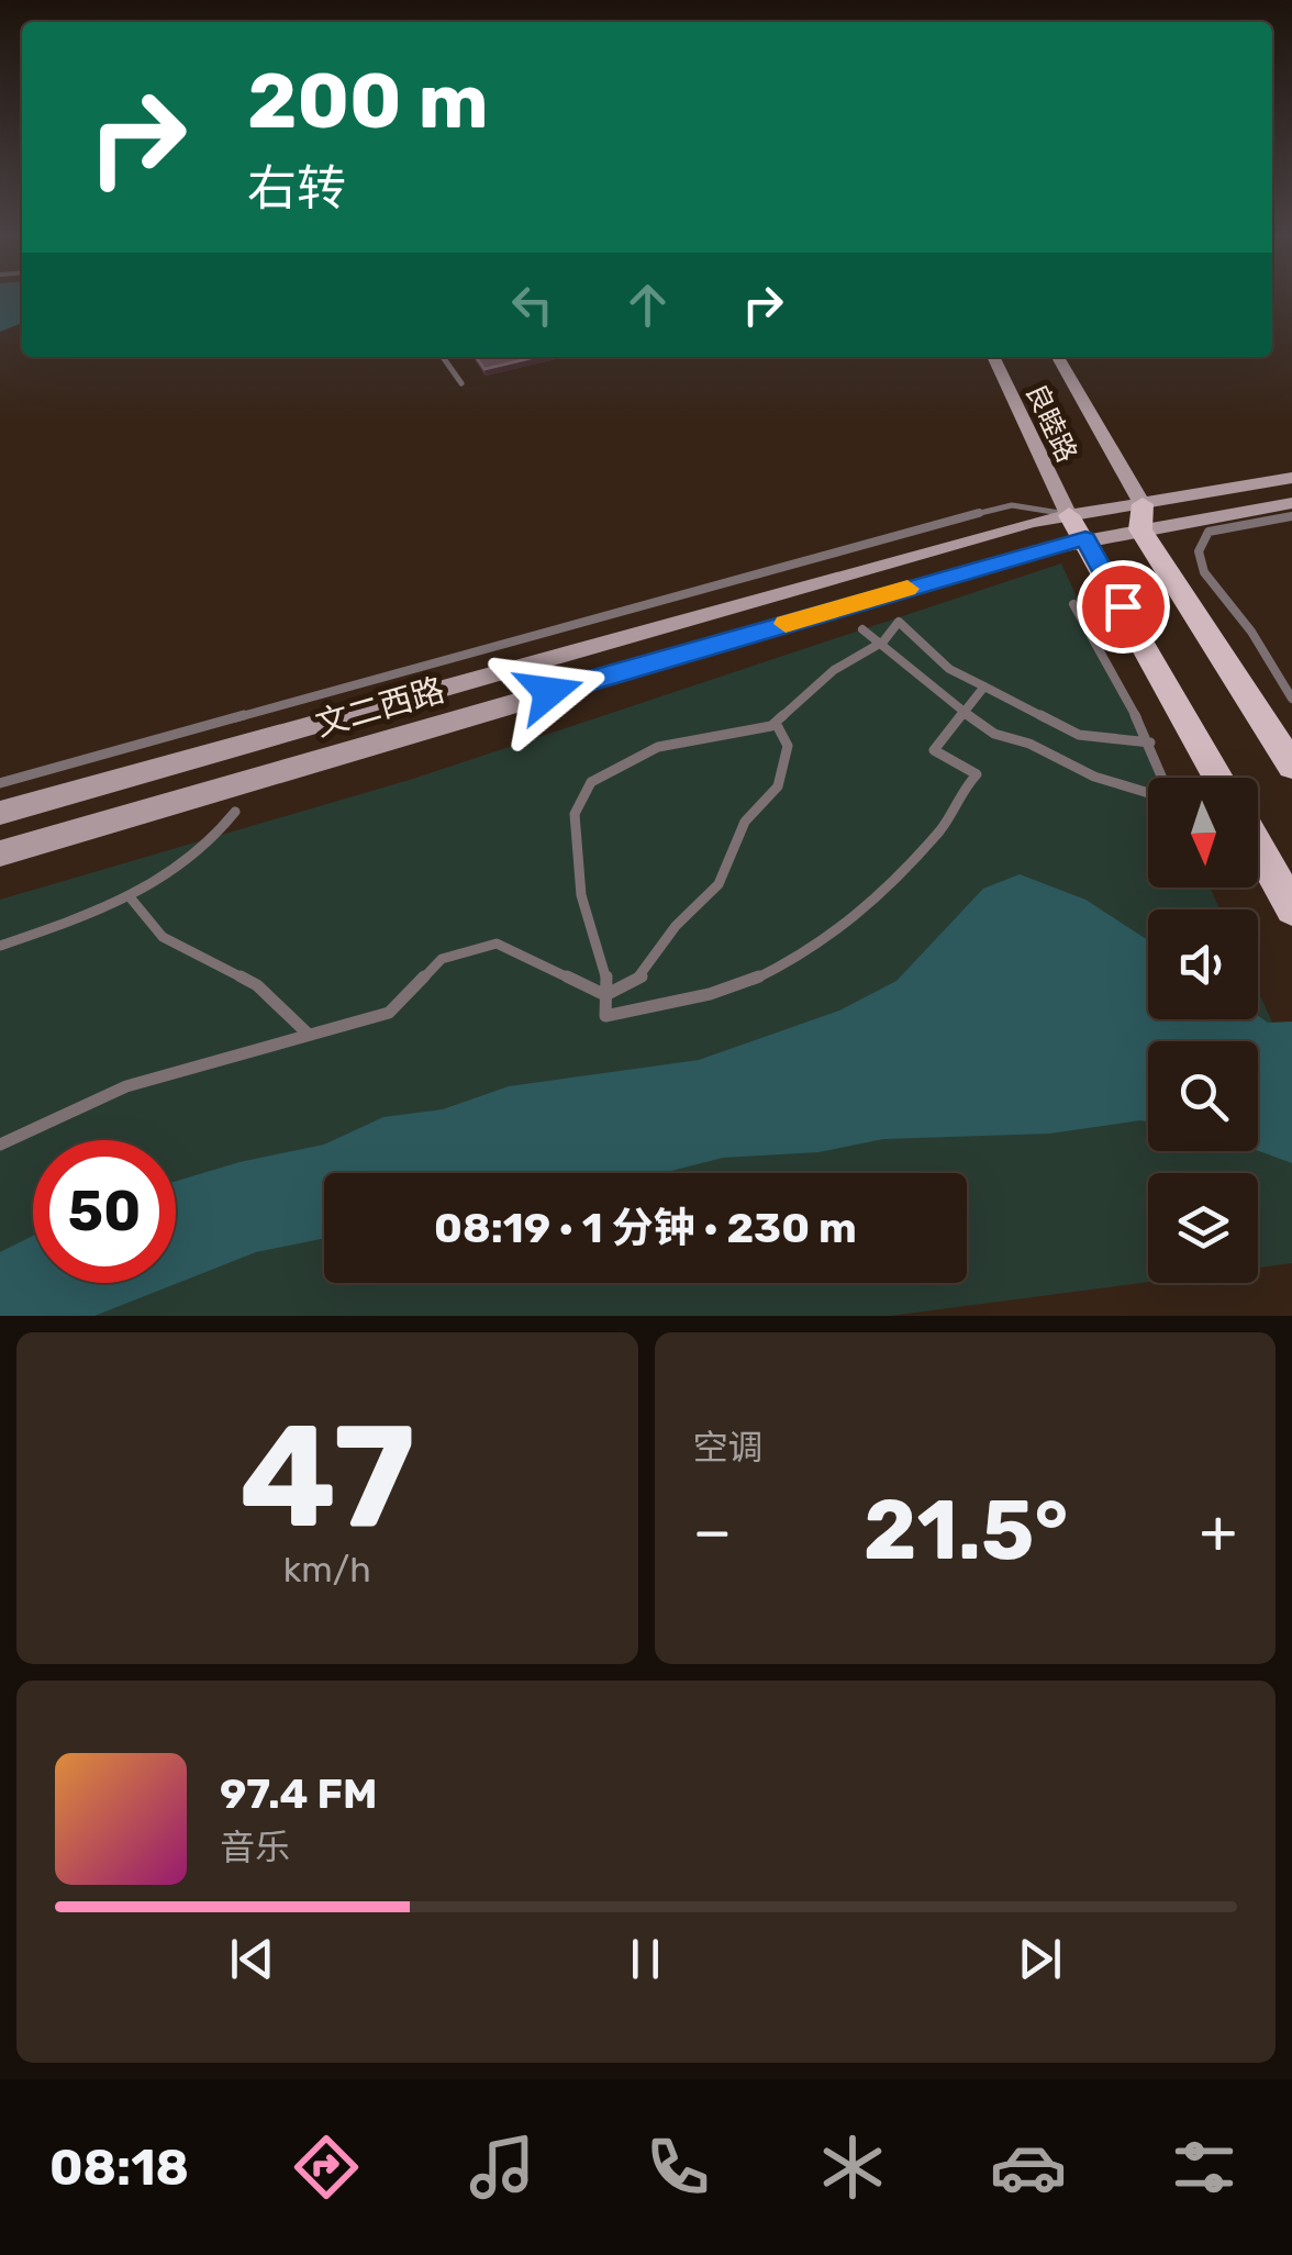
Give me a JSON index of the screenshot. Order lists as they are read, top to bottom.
{
  "streets": {
    "main road": ["良睦路", "文二西路"]
  },
  "crossings": [
    ["良睦路", "文二西路"]
  ],
  "north": "bottom",
  "page": {
    "turn": ["200 m", "右转"],
    "limit": "50",
    "trip": "08:19 · 1 分钟 · 230 m",
    "tile": [
      ["47", "km/h"],
      "空调"
    ],
    "heat": ["−", "21.5°", "+"],
    "song": ["97.4 FM", "音乐"],
    "tabs": "08:18"
  }
}
